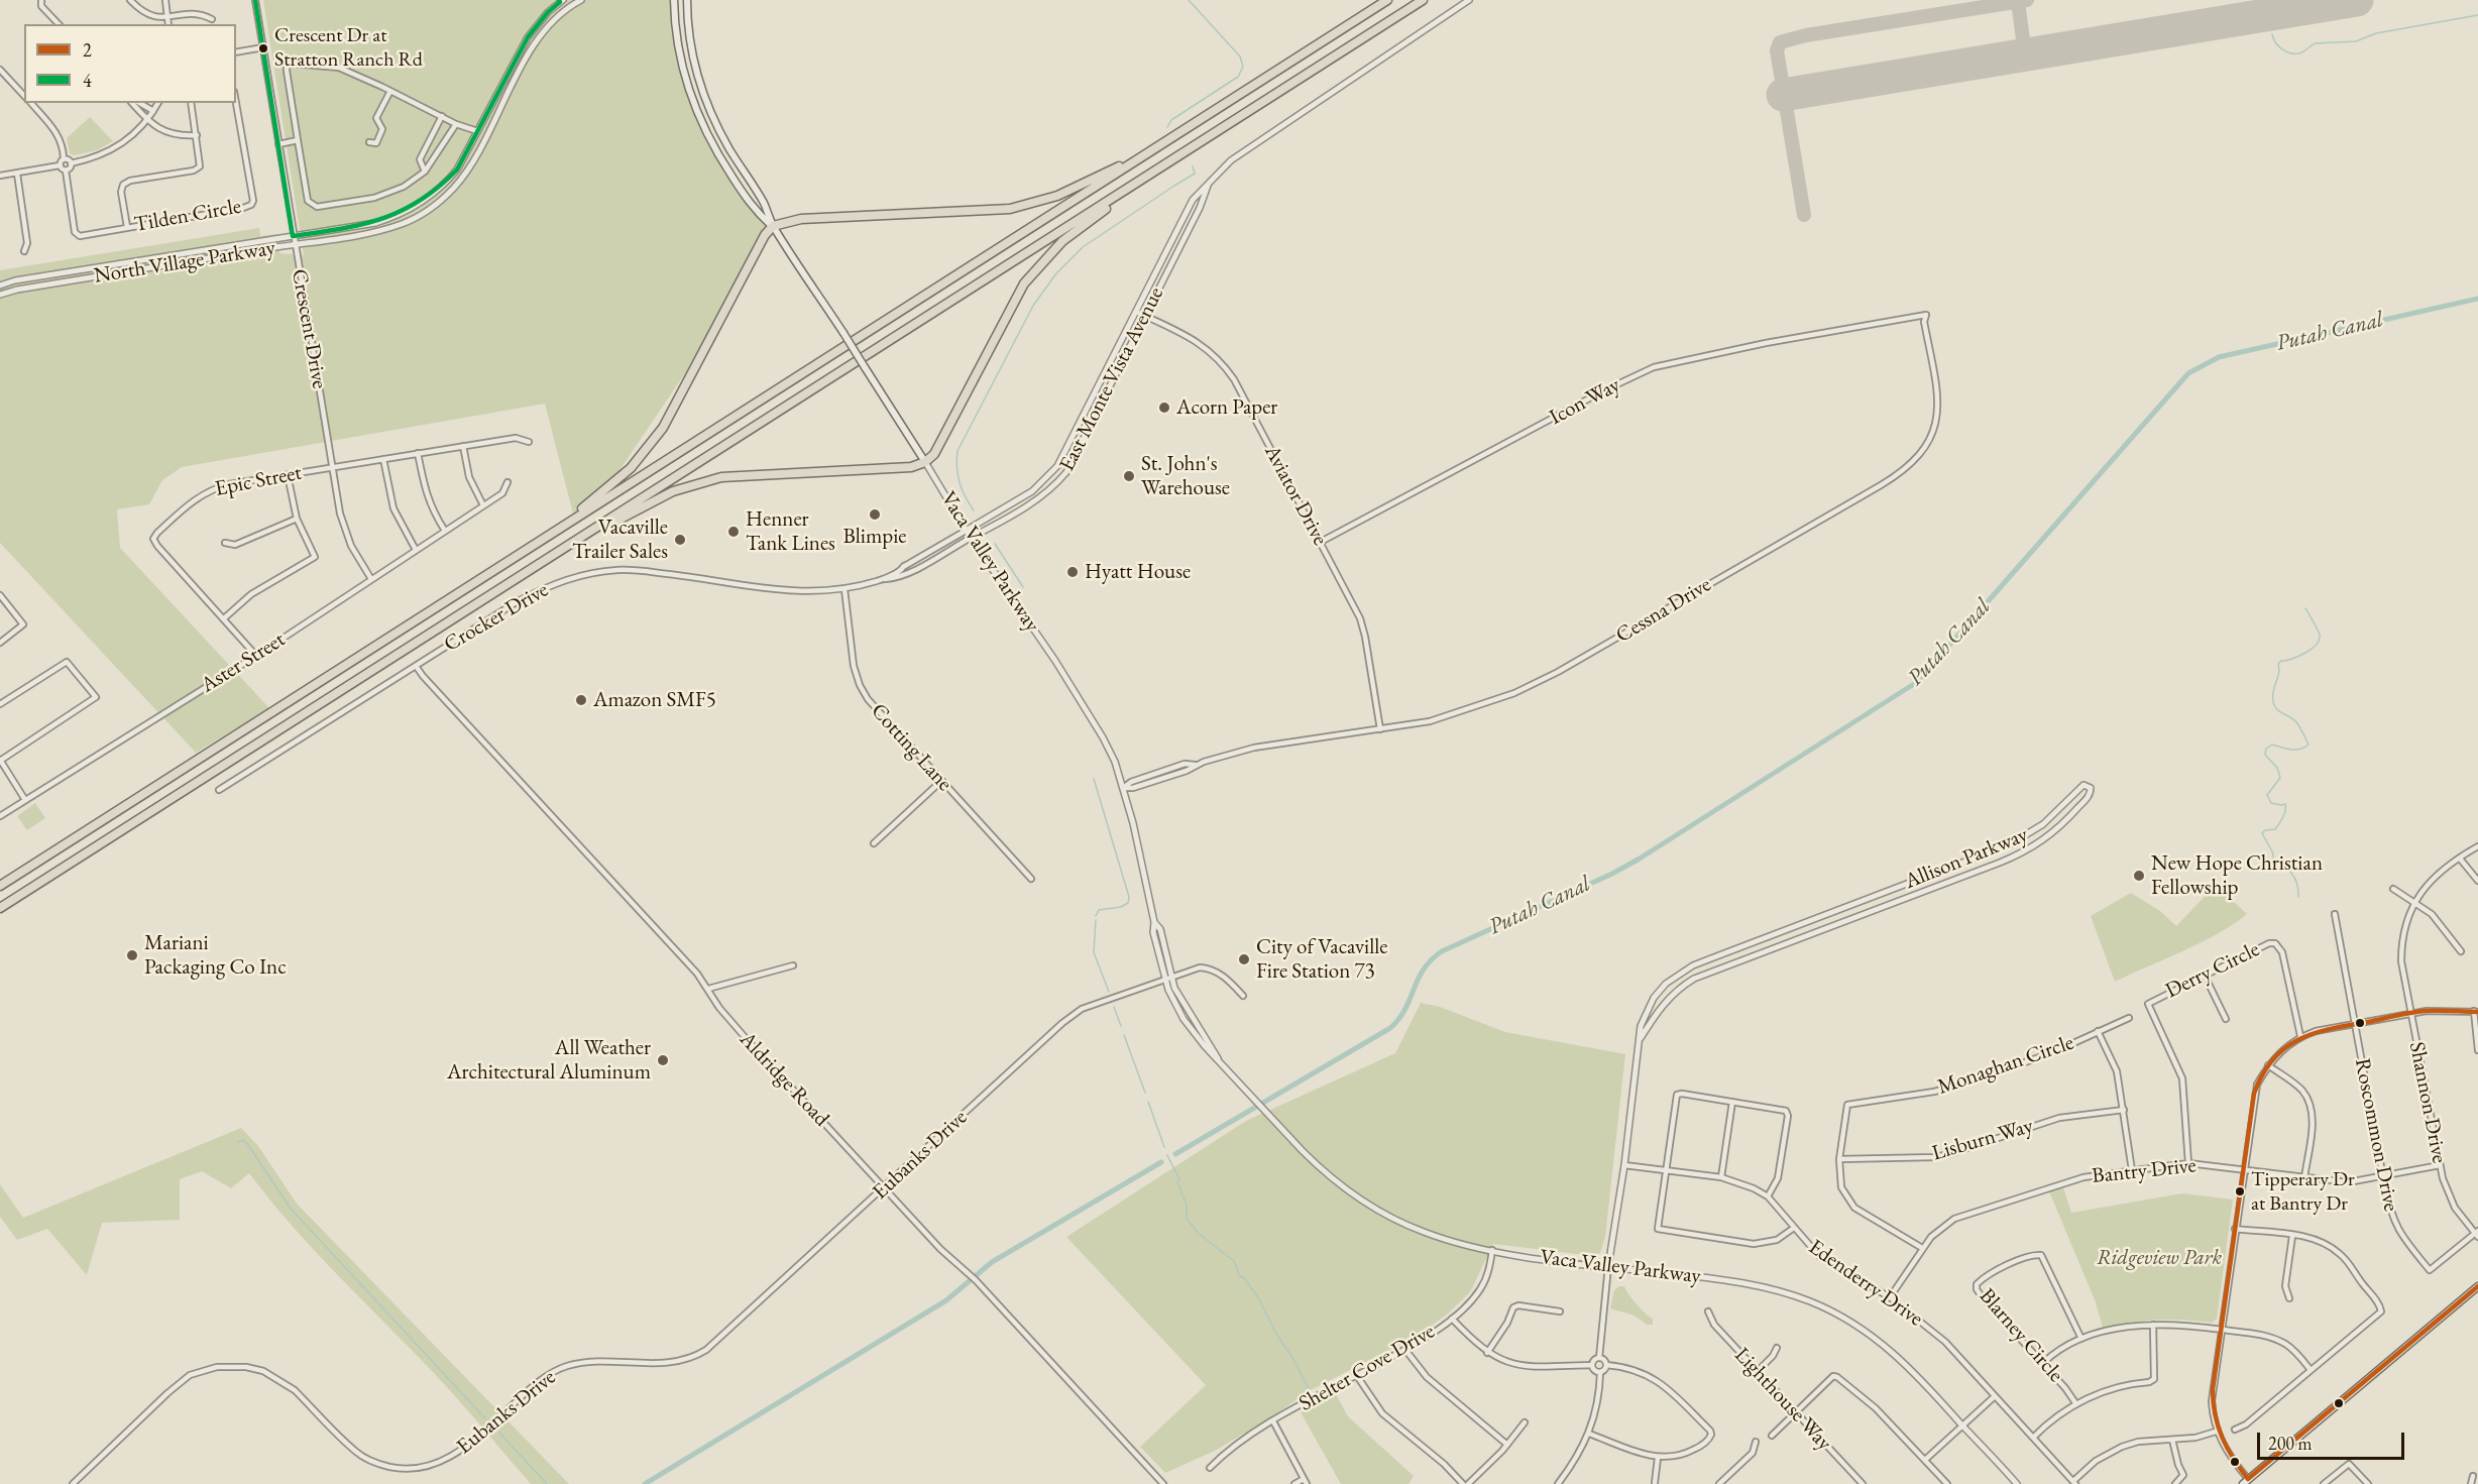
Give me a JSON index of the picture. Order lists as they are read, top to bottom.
{
  "streets": {
    "main road": ["Vaca Valley Parkway"],
    "street": [
      "Tilden Circle",
      "North Village Parkway",
      "Crescent Drive",
      "East Monte Vista Avenue",
      "Icon Way",
      "Epic Street",
      "Aviator Drive",
      "Cessna Drive",
      "Crocker Drive",
      "Aster Street",
      "Cotting Lane",
      "Allison Parkway",
      "Derry Circle",
      "Monaghan Circle",
      "Aldridge Road",
      "Shannon Drive",
      "Roscommon Drive",
      "Lisburn Way",
      "Eubanks Drive",
      "Bantry Drive",
      "Edenderry Drive",
      "Blarney Circle",
      "Shelter Cove Drive",
      "Lighthouse Way"
    ]
  },
  "crossings": [
    ["North Village Parkway", "Crescent Drive"],
    ["Crescent Drive", "Epic Street"],
    ["Crescent Drive", "Aster Street"],
    ["East Monte Vista Avenue", "Aviator Drive"],
    ["East Monte Vista Avenue", "Vaca Valley Parkway"],
    ["East Monte Vista Avenue", "Crocker Drive"],
    ["Icon Way", "Aviator Drive"],
    ["Icon Way", "Cessna Drive"],
    ["Epic Street", "Aster Street"],
    ["Aviator Drive", "Cessna Drive"],
    ["Vaca Valley Parkway", "Cessna Drive"],
    ["Vaca Valley Parkway", "Crocker Drive"],
    ["Vaca Valley Parkway", "Allison Parkway"],
    ["Vaca Valley Parkway", "Eubanks Drive"],
    ["Vaca Valley Parkway", "Shelter Cove Drive"],
    ["Crocker Drive", "Cotting Lane"],
    ["Crocker Drive", "Aldridge Road"],
    ["Allison Parkway", "Edenderry Drive"],
    ["Derry Circle", "Bantry Drive"],
    ["Monaghan Circle", "Lisburn Way"],
    ["Monaghan Circle", "Bantry Drive"],
    ["Aldridge Road", "Eubanks Drive"],
    ["Shannon Drive", "Roscommon Drive"],
    ["Shannon Drive", "Bantry Drive"],
    ["Roscommon Drive", "Bantry Drive"],
    ["Bantry Drive", "Edenderry Drive"]
  ],
  "water": ["Putah Canal"],
  "parks": ["Ridgeview Park"],
  "places": [
    "Crescent Dr at Stratton Ranch Rd",
    "Acorn Paper",
    "St. John's Warehouse",
    "Blimpie",
    "Henner Tank Lines",
    "Vacaville Trailer Sales",
    "Hyatt House",
    "Amazon SMF5",
    "New Hope Christian Fellowship",
    "Mariani Packaging Co Inc",
    "City of Vacaville Fire Station 73",
    "All Weather Architectural Aluminum",
    "Tipperary Dr at Bantry Dr"
  ],
  "lines": ["transit line 4", "transit line 2"],
  "legend": ["2", "4"],
  "scale_bar": "200 m"
}
